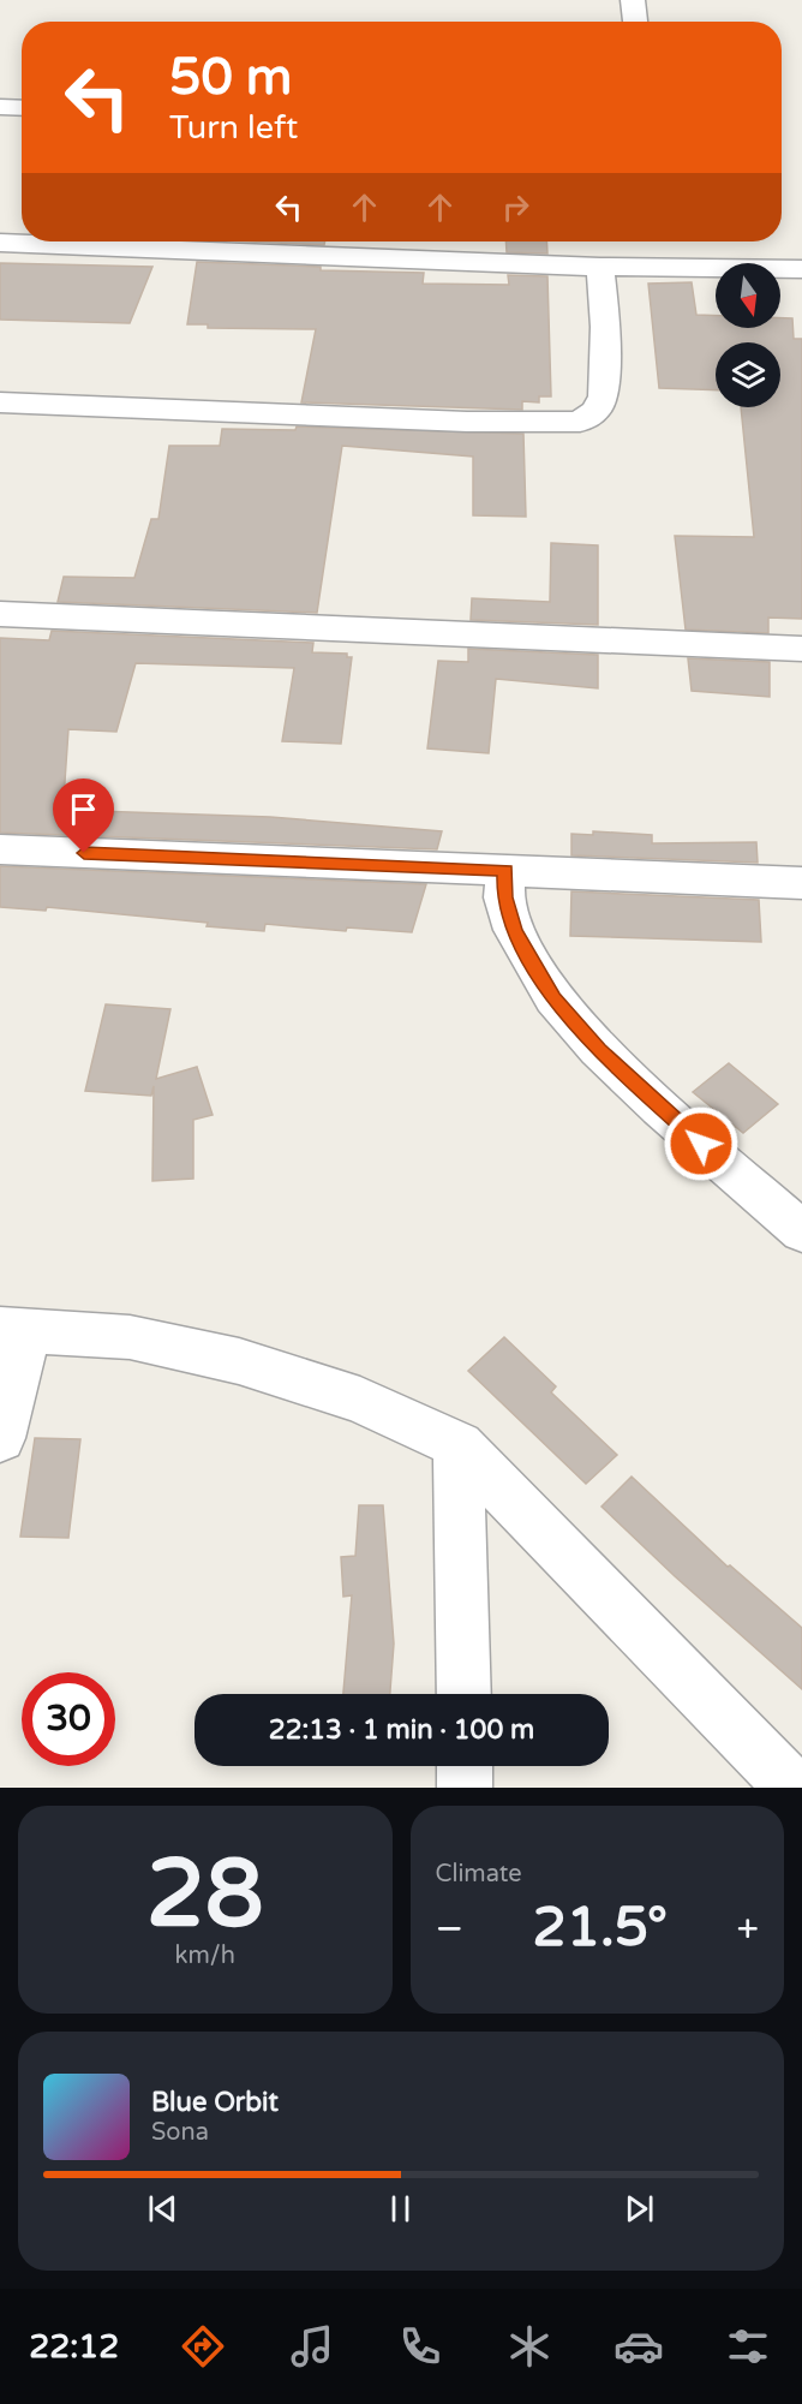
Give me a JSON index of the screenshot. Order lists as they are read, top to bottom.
{
  "north": "bottom",
  "page": {
    "turn": ["50 m", "Turn left"],
    "limit": "30",
    "trip": "22:13 · 1 min · 100 m",
    "tile": [
      ["28", "km/h"],
      "Climate"
    ],
    "heat": ["−", "21.5°", "+"],
    "song": ["Blue Orbit", "Sona"],
    "tabs": "22:12"
  }
}
